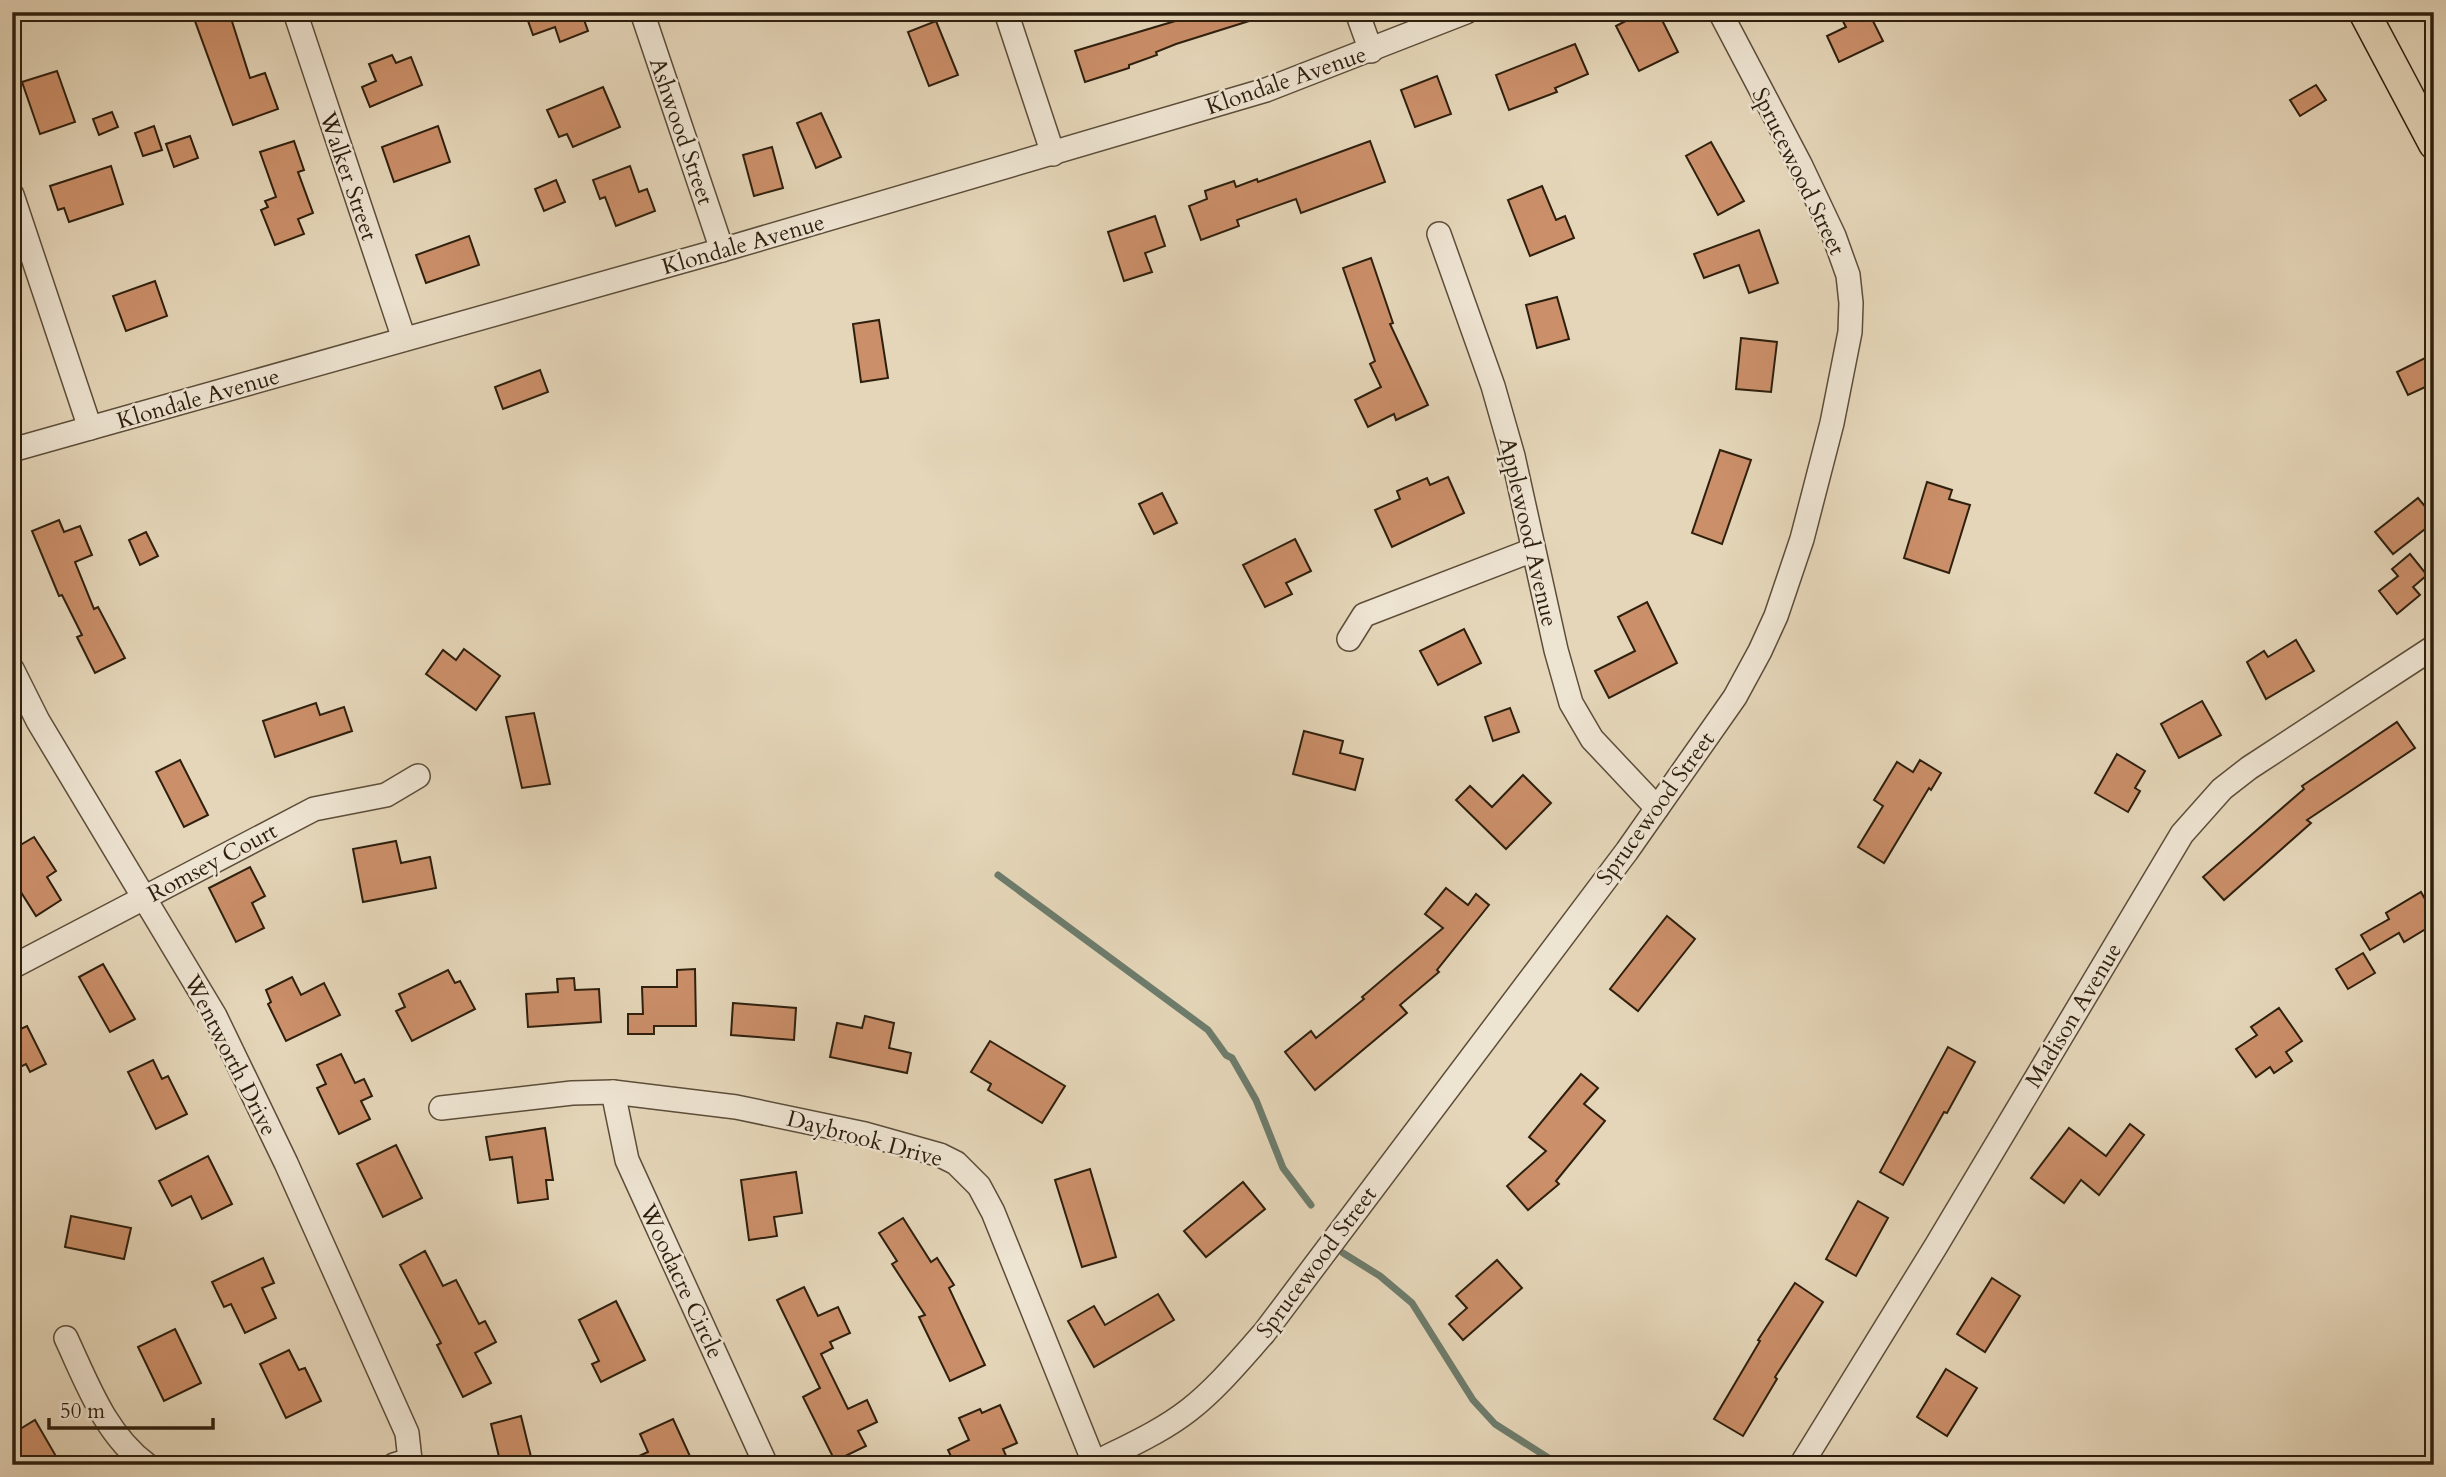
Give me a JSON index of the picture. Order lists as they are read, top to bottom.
{
  "streets": {
    "street": [
      "Klondale Avenue",
      "Ashwood Street",
      "Sprucewood Street",
      "Walker Street",
      "Applewood Avenue",
      "Romsey Court",
      "Madison Avenue",
      "Wentworth Drive",
      "Daybrook Drive",
      "Woodacre Circle"
    ]
  },
  "crossings": [
    ["Klondale Avenue", "Ashwood Street"],
    ["Klondale Avenue", "Walker Street"],
    ["Sprucewood Street", "Applewood Avenue"],
    ["Sprucewood Street", "Daybrook Drive"],
    ["Romsey Court", "Wentworth Drive"],
    ["Daybrook Drive", "Woodacre Circle"]
  ],
  "scale_bar": "50 m"
}
